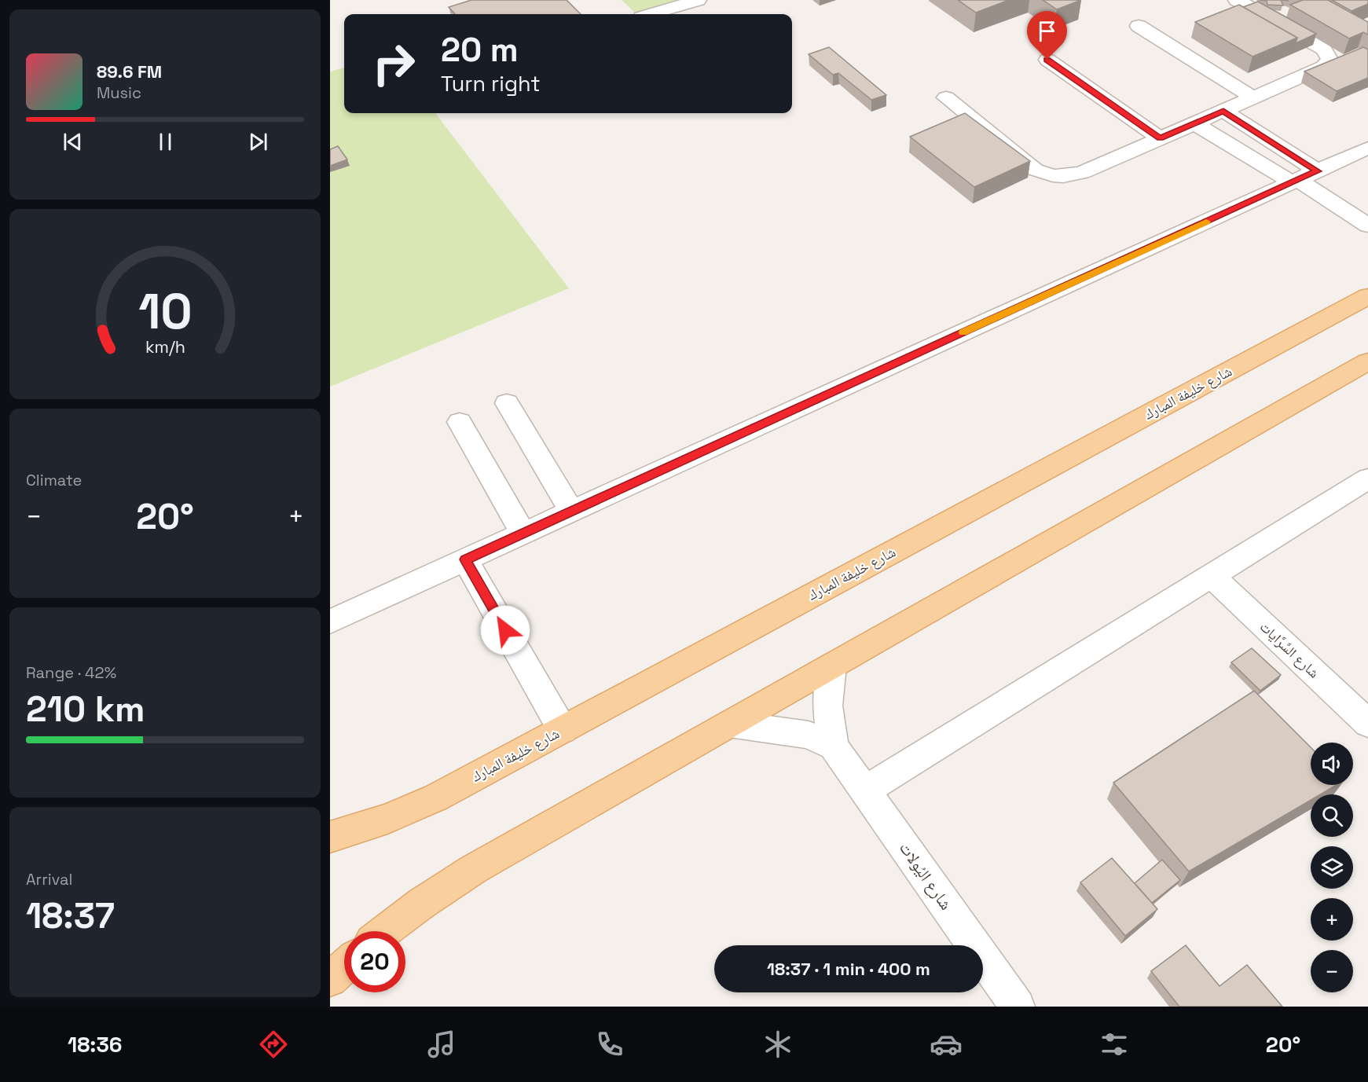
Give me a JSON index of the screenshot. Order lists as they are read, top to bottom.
{
  "streets": {
    "main road": ["شارع خليفة المبارك"],
    "street": ["شارع السَّرَّايات", "شارع اليُولات"]
  },
  "page": {
    "turn": ["20 m", "Turn right"],
    "song": ["89.6 FM", "Music"],
    "tile": [
      "Climate",
      ["Range · 42%", "210 km"],
      ["Arrival", "18:37"]
    ],
    "heat": ["−", "20°", "+"],
    "map_buttons": ["+", "−"],
    "limit": "20",
    "trip": "18:37 · 1 min · 400 m",
    "tabs": ["18:36", "20°"],
    "gauge": ["10", "km/h"]
  }
}
